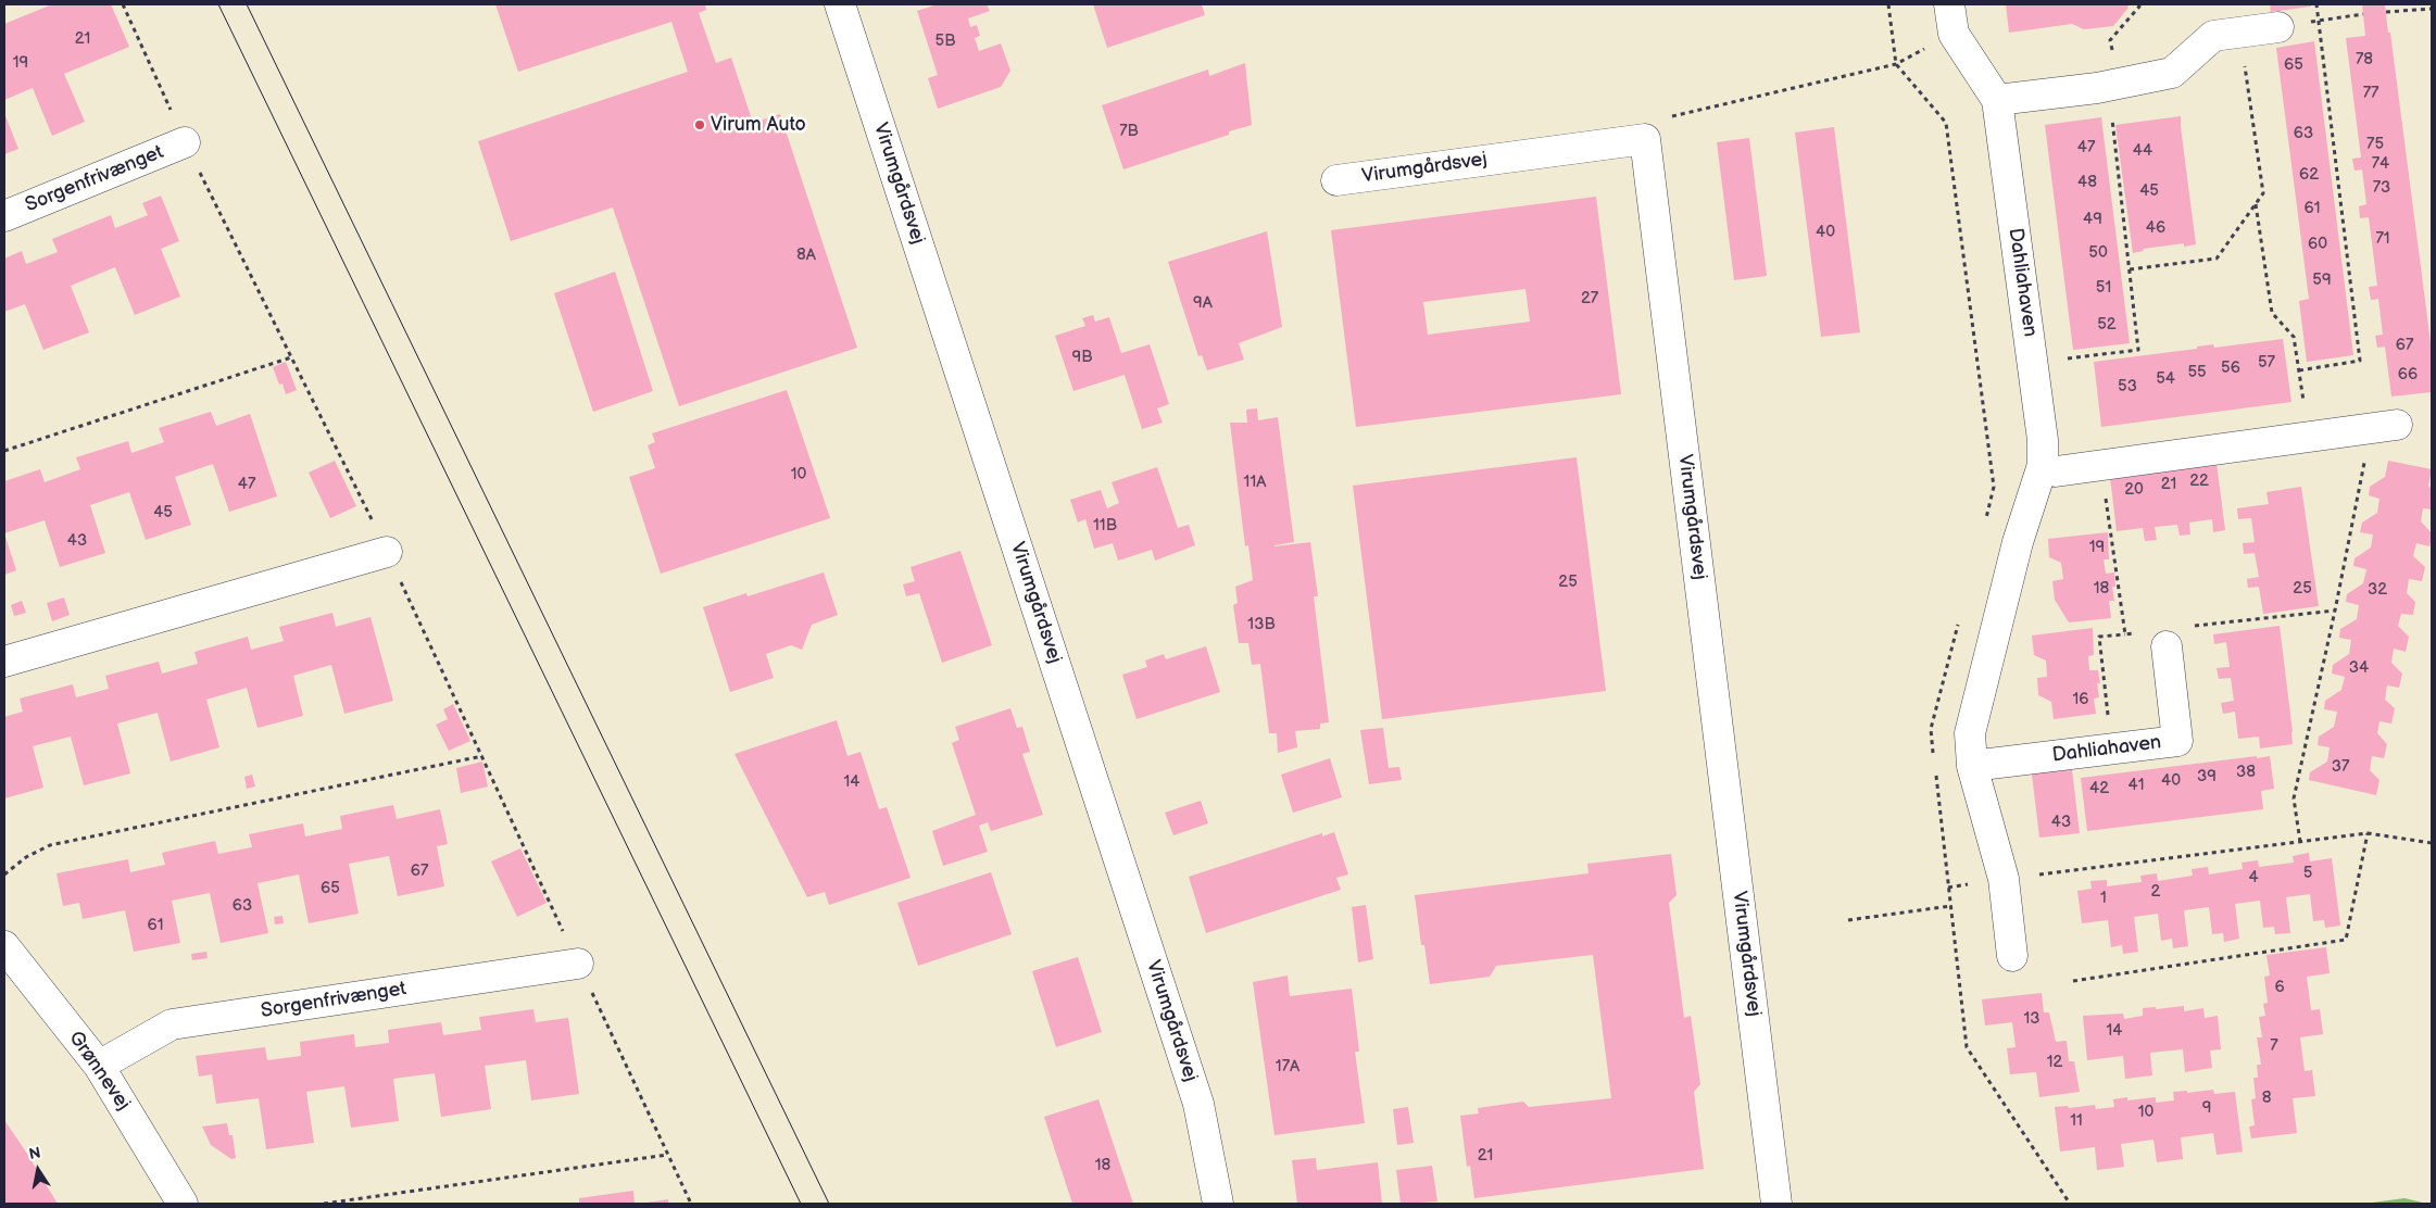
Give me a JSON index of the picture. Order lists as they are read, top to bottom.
{
  "streets": {
    "street": [
      "Virumgårdsvej",
      "Sorgenfrivænget",
      "Dahliahaven",
      "Grønnevej"
    ]
  },
  "crossings": [
    ["Sorgenfrivænget", "Grønnevej"]
  ],
  "places": ["Virum Auto"],
  "house_numbers": [
    "21",
    "5B",
    "78",
    "19",
    "65",
    "77",
    "7B",
    "63",
    "75",
    "47",
    "44",
    "74",
    "62",
    "48",
    "73",
    "45",
    "61",
    "49",
    "46",
    "40",
    "71",
    "60",
    "50",
    "8A",
    "59",
    "51",
    "27",
    "9A",
    "52",
    "67",
    "9B",
    "57",
    "56",
    "55",
    "66",
    "54",
    "53",
    "10",
    "22",
    "11A",
    "47",
    "21",
    "20",
    "45",
    "11B",
    "43",
    "19",
    "25",
    "18",
    "25",
    "32",
    "13B",
    "34",
    "16",
    "37",
    "38",
    "39",
    "40",
    "14",
    "41",
    "42",
    "43",
    "67",
    "5",
    "4",
    "65",
    "2",
    "1",
    "63",
    "61",
    "6",
    "13",
    "14",
    "7",
    "12",
    "17A",
    "8",
    "9",
    "10",
    "11",
    "21",
    "18"
  ],
  "north": "top"
}
